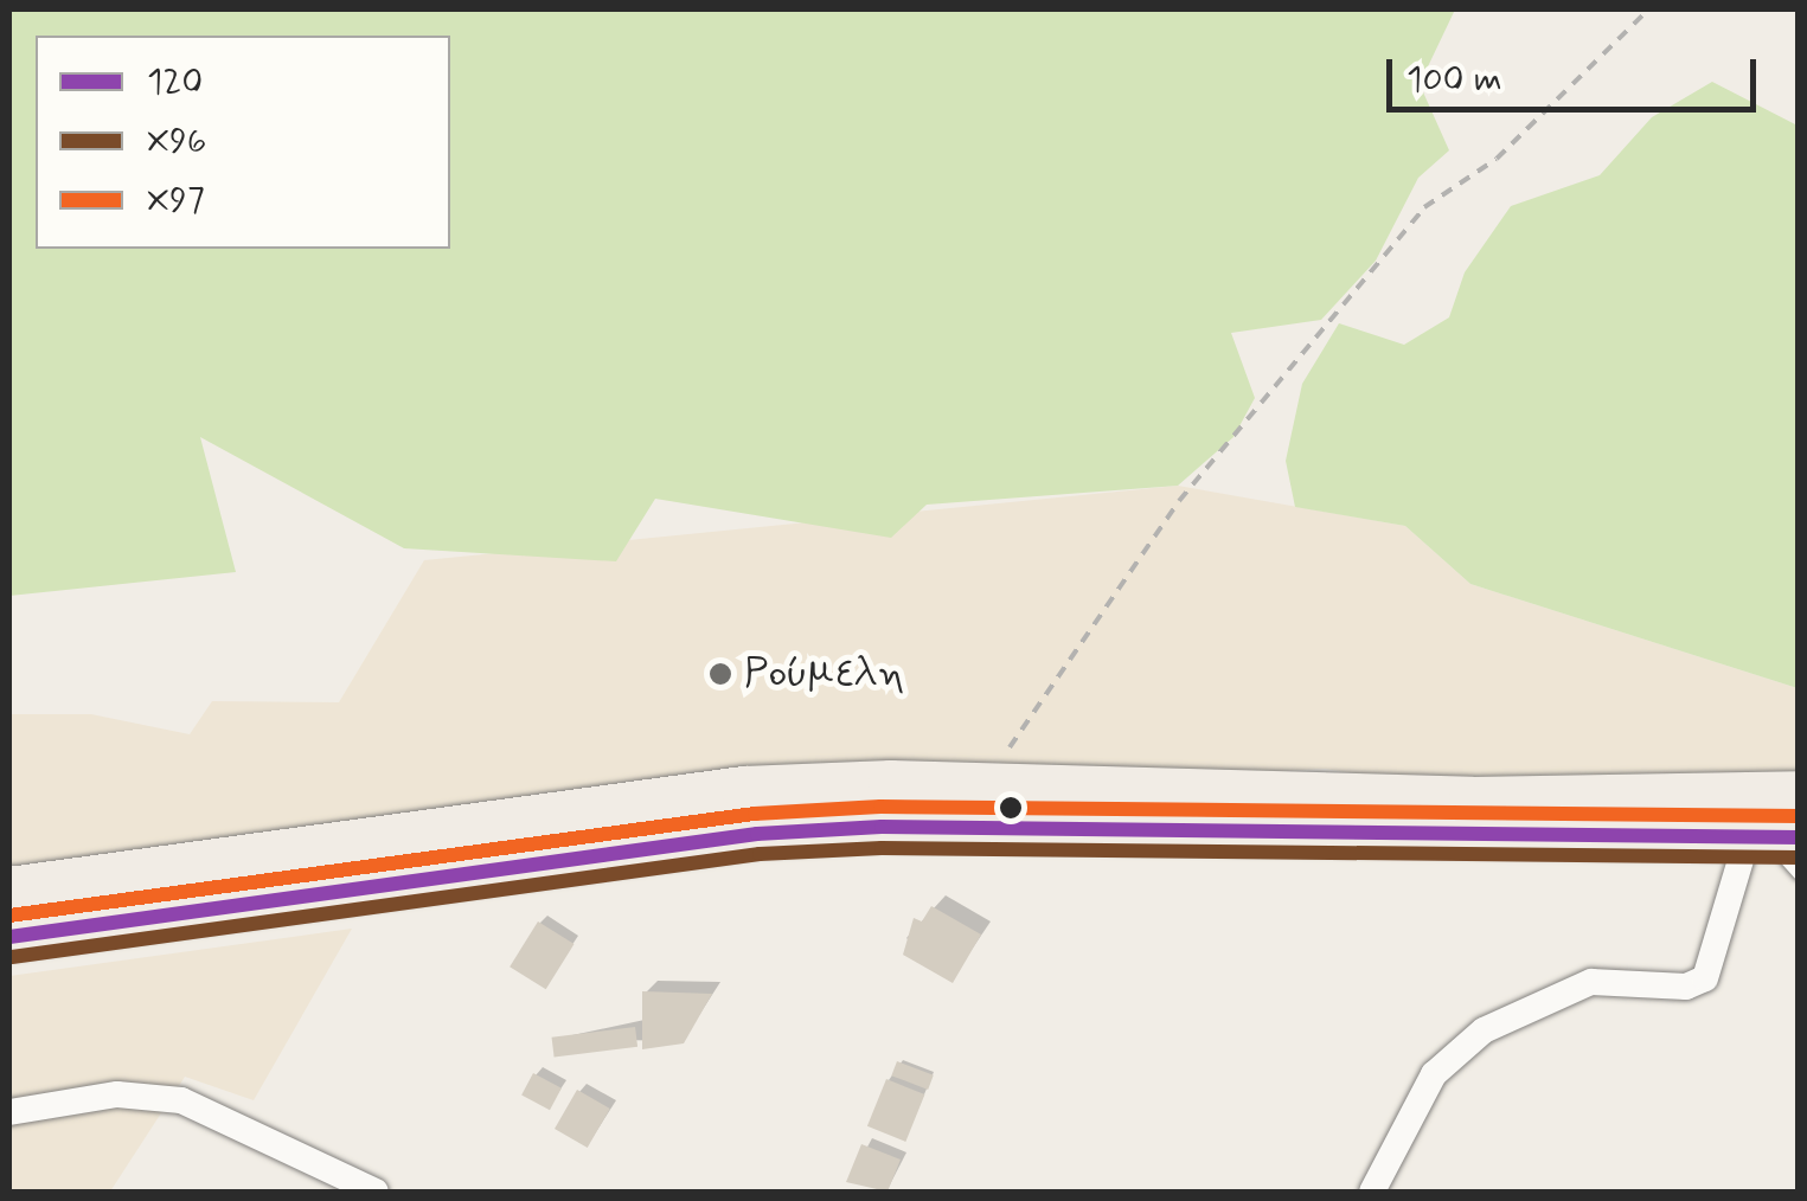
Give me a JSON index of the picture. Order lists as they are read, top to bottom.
{
  "places": ["Ρούμελη"],
  "lines": ["transit line X97", "transit line 120", "transit line Χ96"],
  "legend": ["120", "Χ96", "X97"],
  "scale_bar": "100 m"
}
